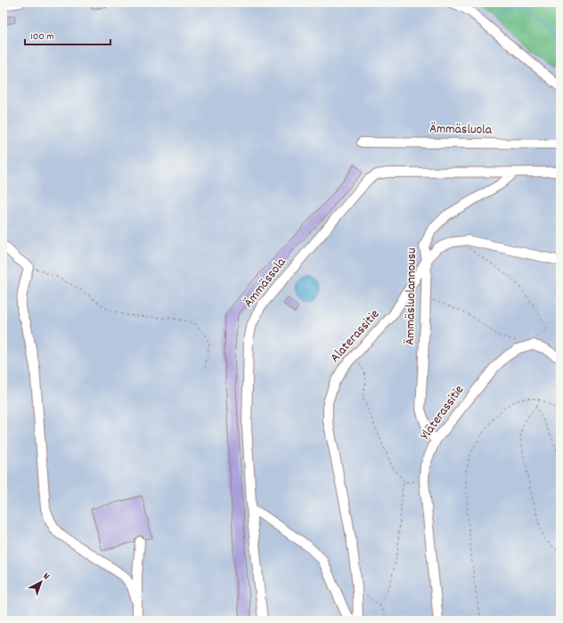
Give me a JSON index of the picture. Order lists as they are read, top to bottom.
{
  "streets": {
    "street": [
      "Ämmäsluola",
      "Ämmässola",
      "Ämmäsluolannousu",
      "Alaterassitie",
      "Yläterassitie"
    ]
  },
  "crossings": [
    ["Ämmässola", "Ämmäsluolannousu"],
    ["Ämmäsluolannousu", "Alaterassitie"],
    ["Ämmäsluolannousu", "Yläterassitie"]
  ],
  "scale_bar": "100 m",
  "north": "top right"
}
